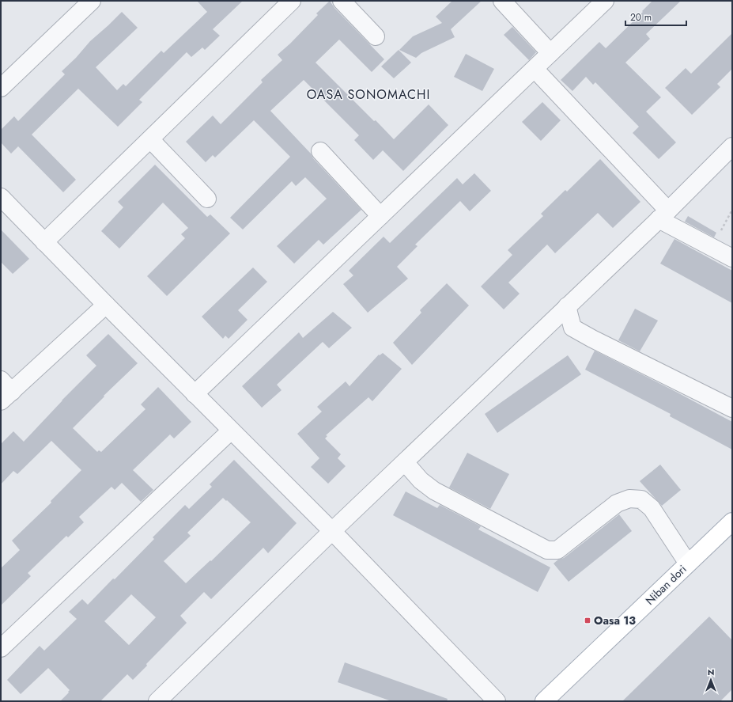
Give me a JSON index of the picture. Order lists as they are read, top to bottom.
{
  "streets": {
    "main road": ["Niban dori"]
  },
  "districts": ["OASA SONOMACHI"],
  "places": {
    "transit": ["Oasa 13"]
  },
  "scale_bar": "20 m",
  "north": "top"
}
